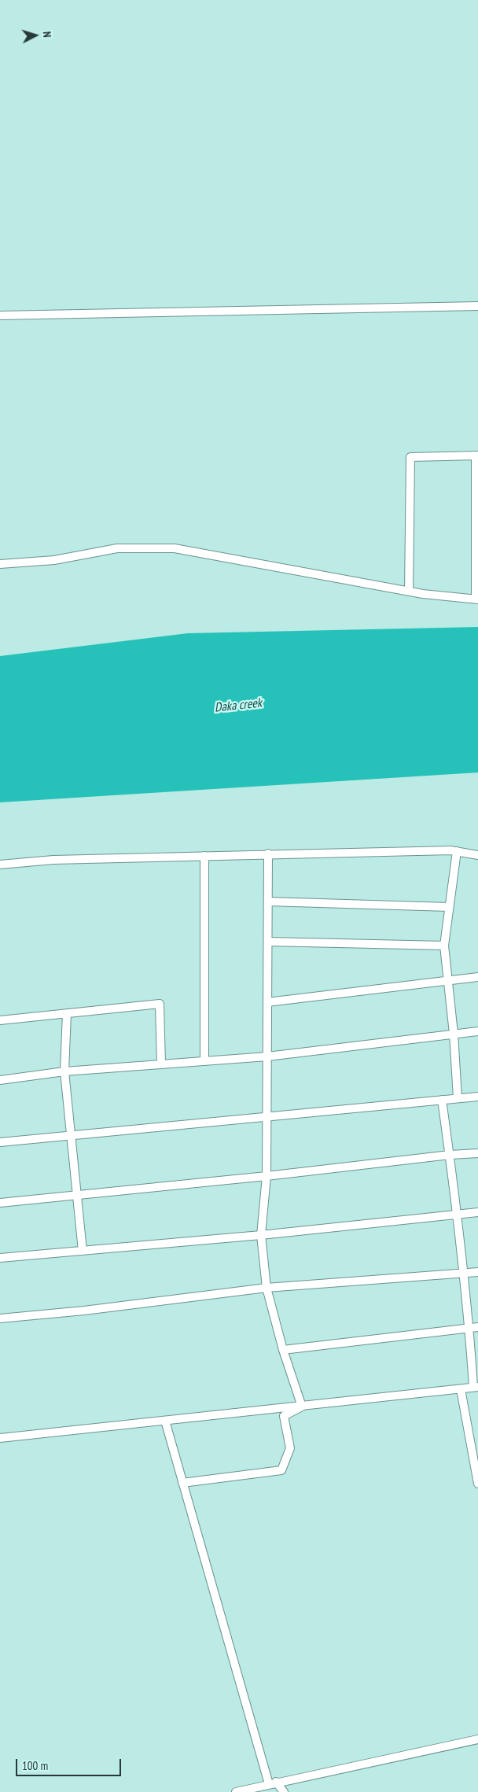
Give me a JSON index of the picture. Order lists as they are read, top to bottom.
{
  "water": ["Daka creek"],
  "scale_bar": "100 m",
  "north": "right"
}
